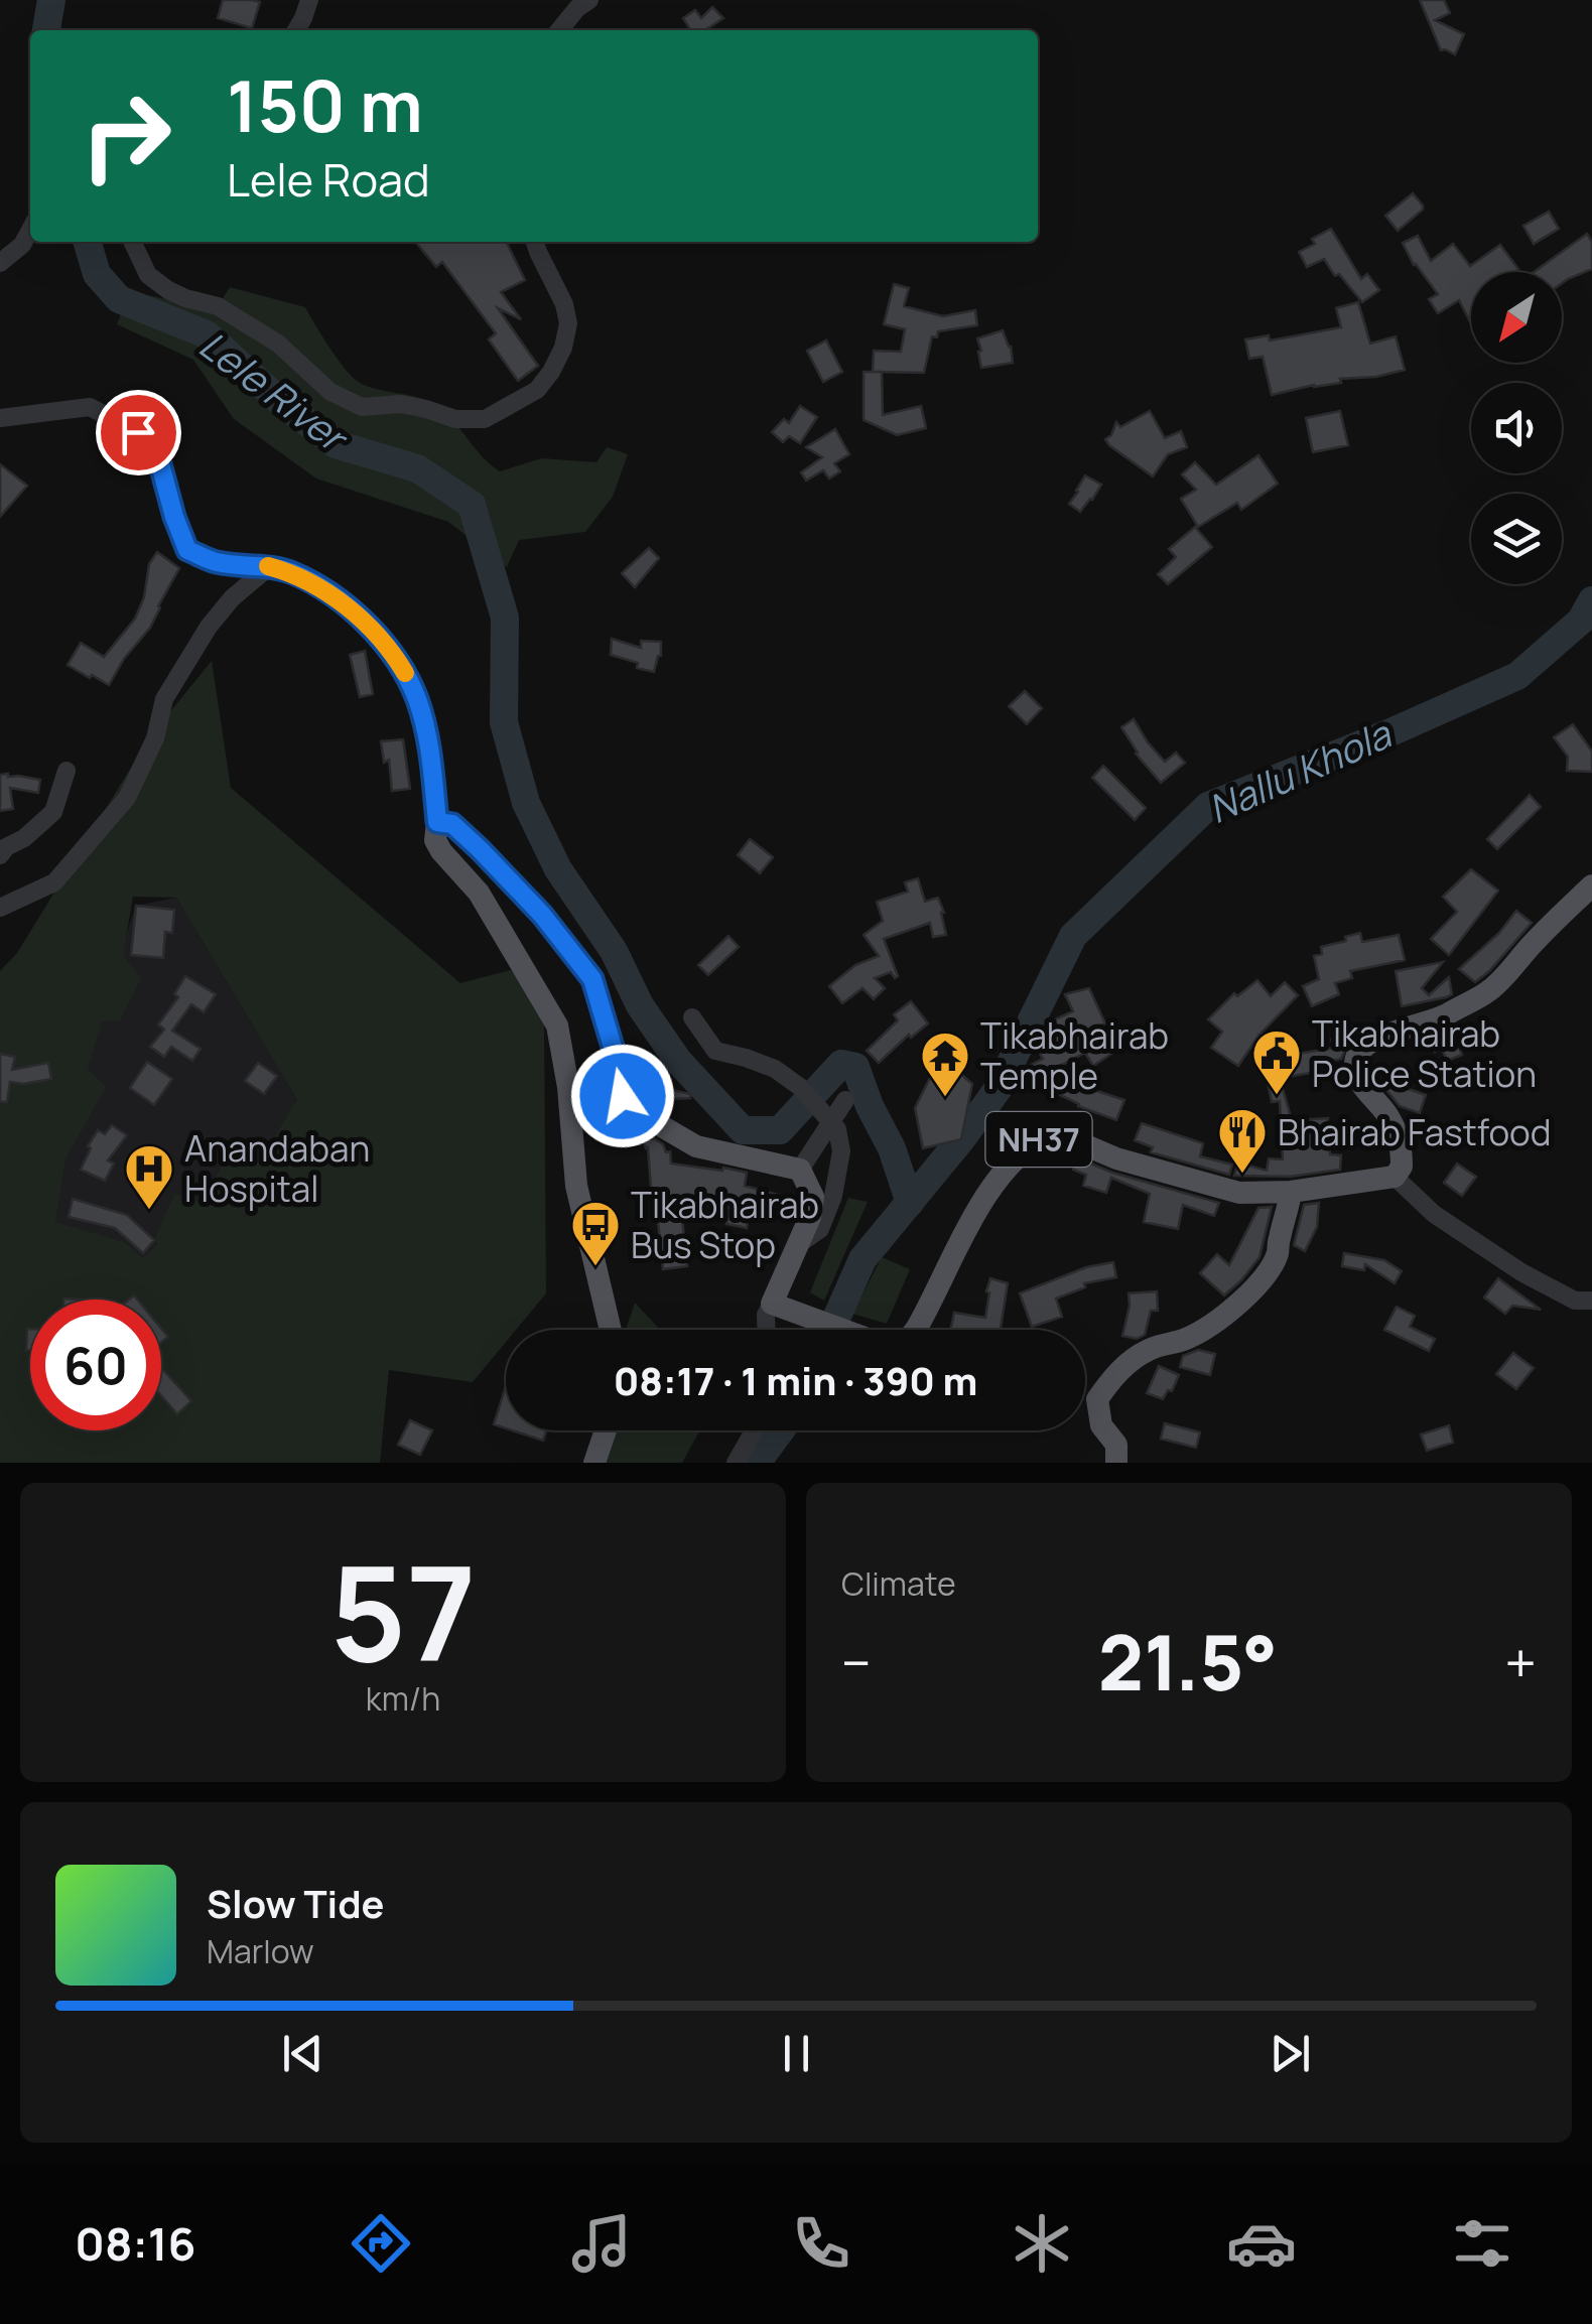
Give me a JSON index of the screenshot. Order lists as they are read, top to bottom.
{
  "streets": {
    "main road": ["NH37"]
  },
  "water": ["Lele River", "Nallu Khola"],
  "places": {
    "public building": ["Tikabhairab Police Station"],
    "temple": ["Tikabhairab Temple"],
    "restaurant": ["Bhairab Fastfood"],
    "hospital": ["Anandaban Hospital"],
    "bus stop": ["Tikabhairab Bus Stop"]
  },
  "north": "bottom left",
  "page": {
    "turn": ["150 m", "Lele Road"],
    "limit": "60",
    "trip": "08:17 · 1 min · 390 m",
    "tile": [
      ["57", "km/h"],
      "Climate"
    ],
    "heat": ["−", "21.5°", "+"],
    "song": ["Slow Tide", "Marlow"],
    "tabs": "08:16"
  }
}
